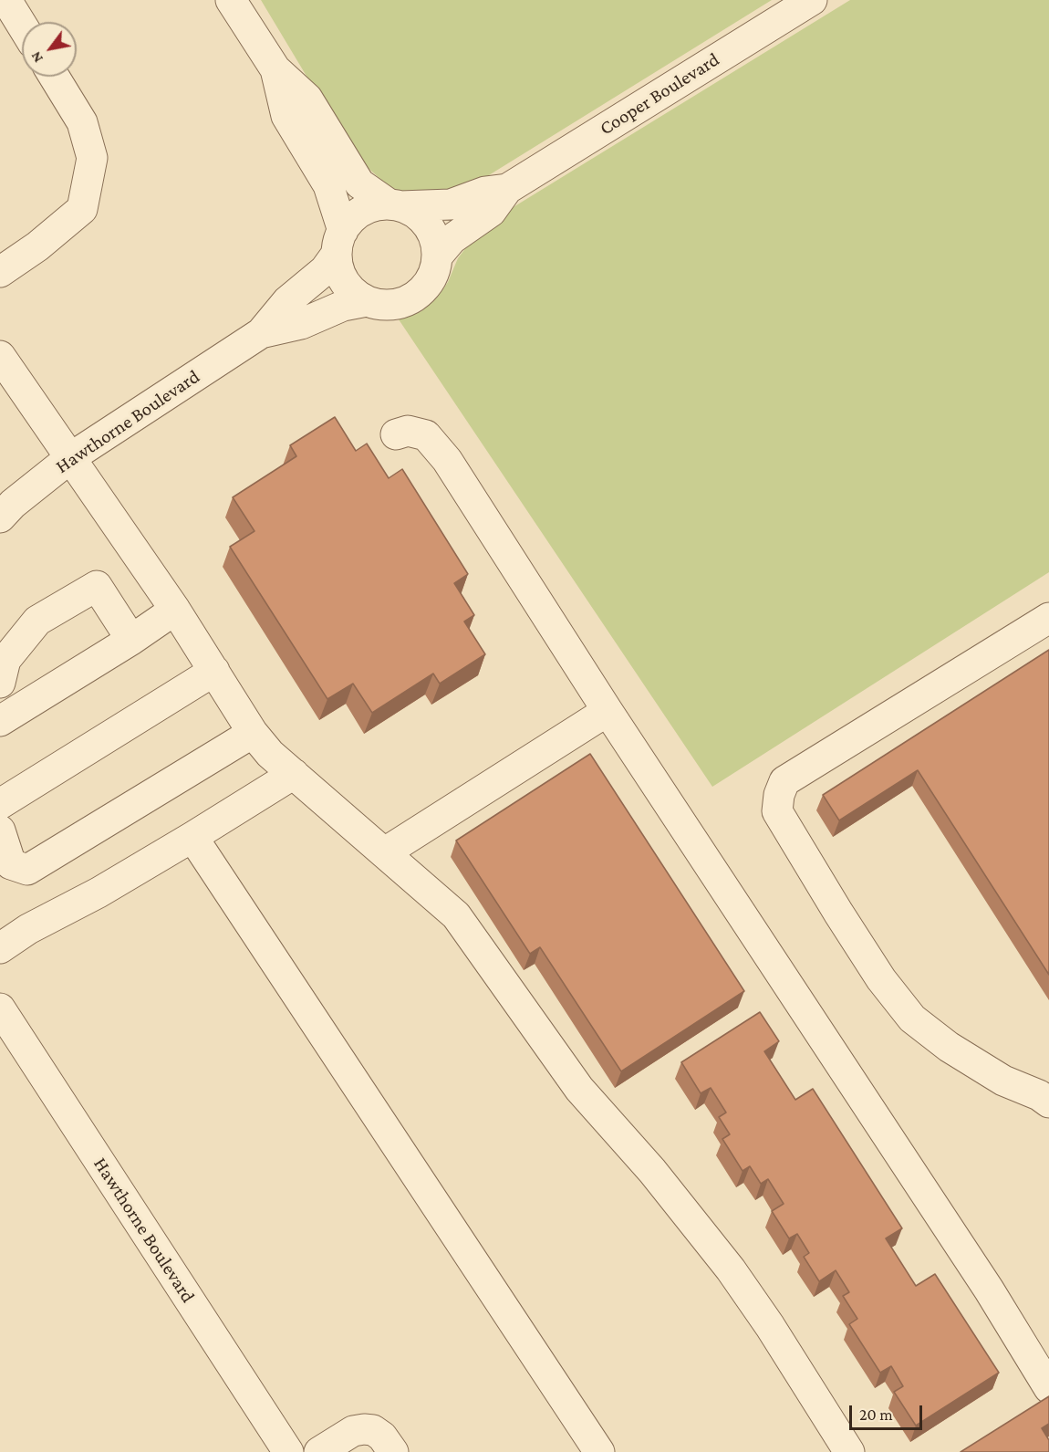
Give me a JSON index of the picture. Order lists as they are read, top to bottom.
{
  "streets": {
    "street": ["Cooper Boulevard", "Hawthorne Boulevard"]
  },
  "crossings": [
    ["Cooper Boulevard", "Hawthorne Boulevard"]
  ],
  "scale_bar": "20 m",
  "north": "bottom left"
}
